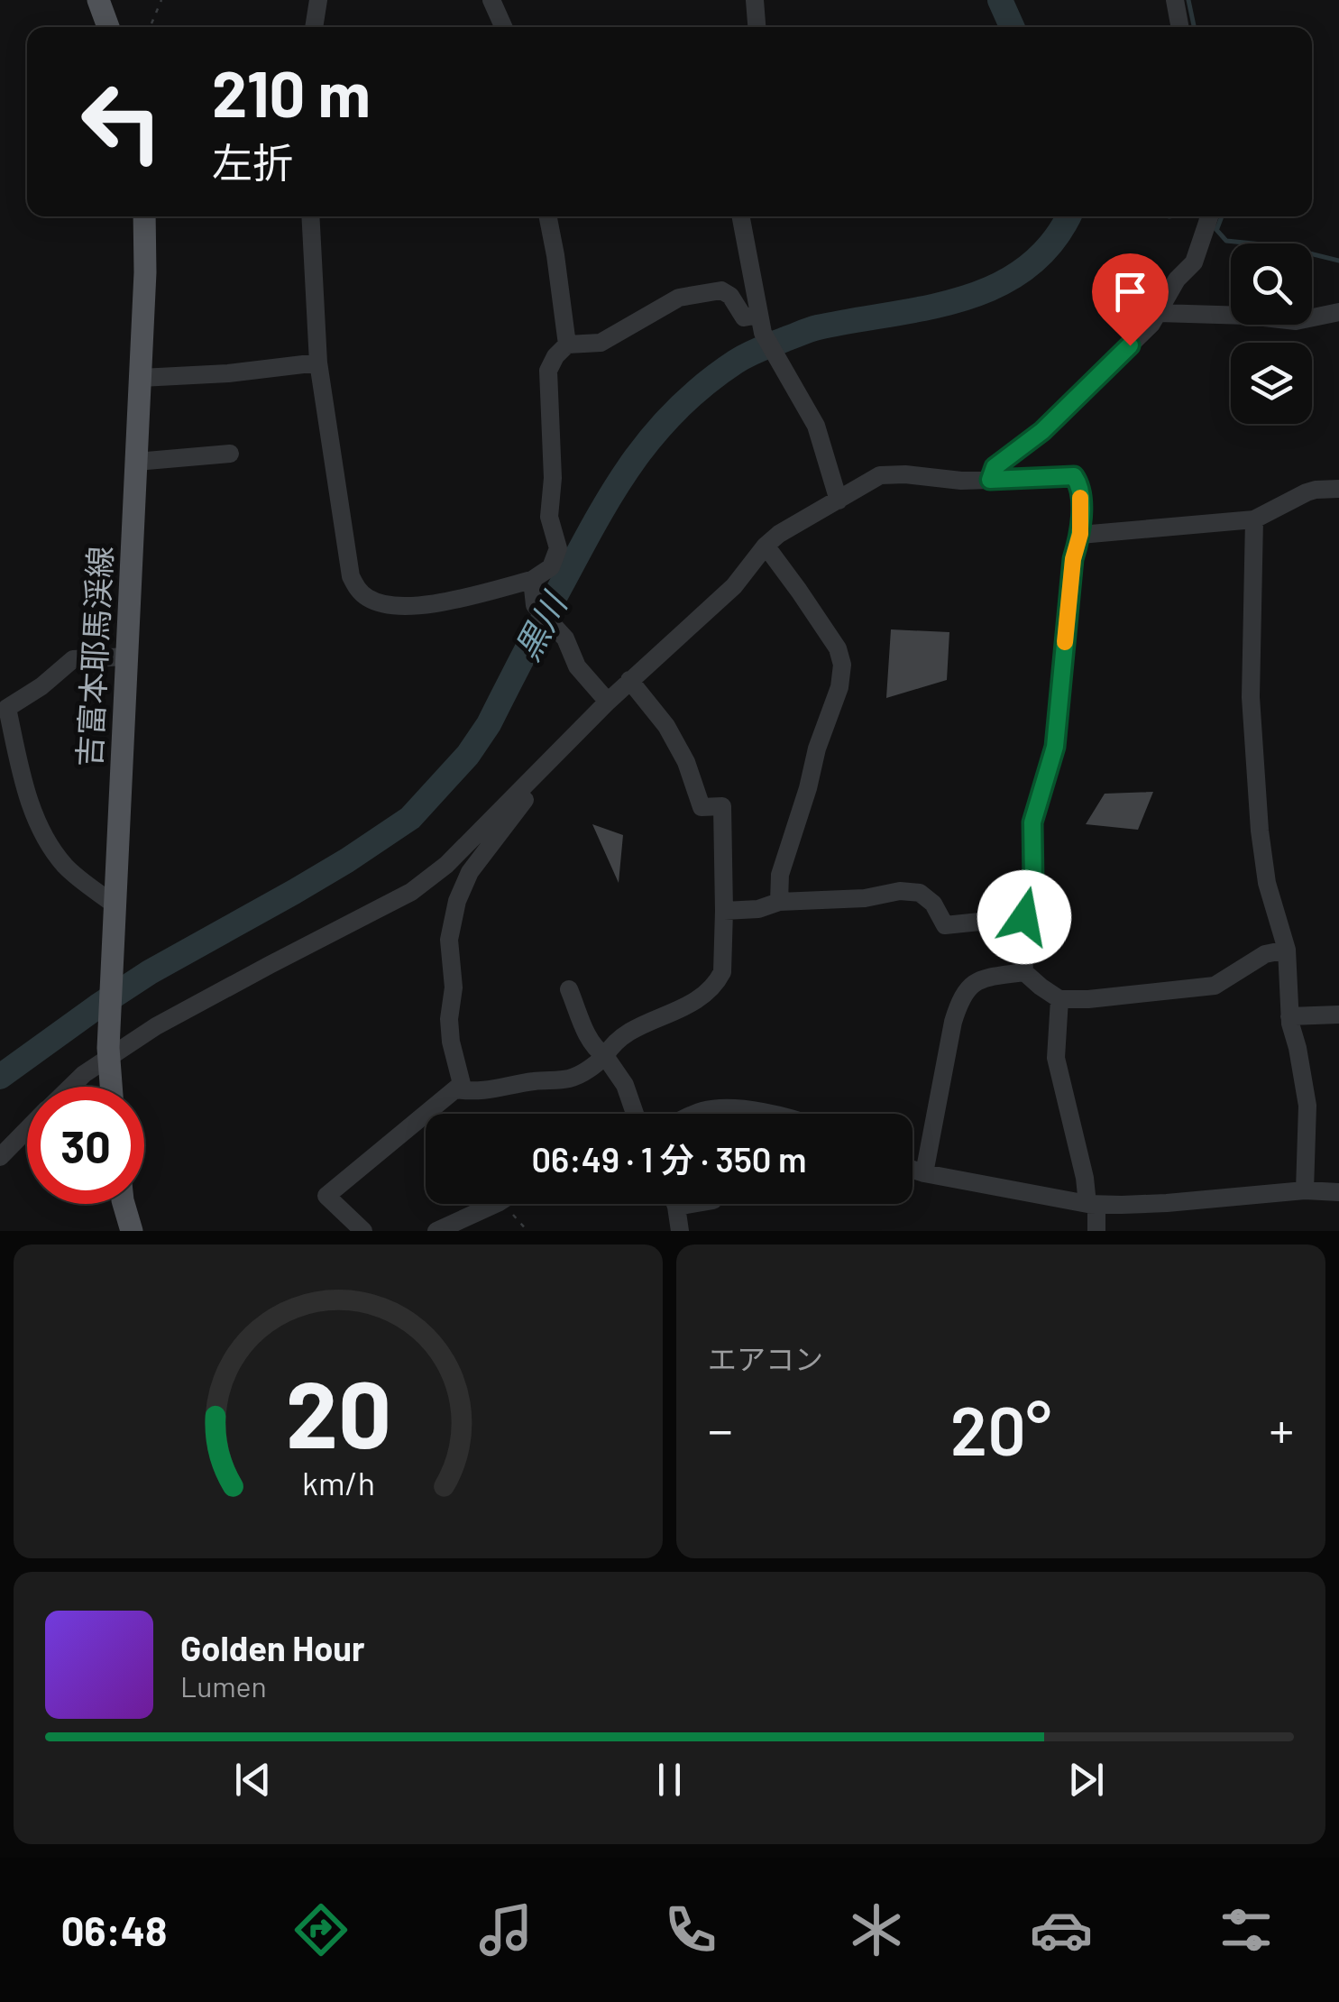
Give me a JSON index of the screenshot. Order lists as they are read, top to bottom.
{
  "streets": {
    "main road": ["吉富本耶馬渓線"]
  },
  "water": ["黒川"],
  "page": {
    "turn": ["210 m", "左折"],
    "limit": "30",
    "trip": "06:49 · 1 分 · 350 m",
    "tile": "エアコン",
    "heat": ["−", "20°", "+"],
    "song": ["Golden Hour", "Lumen"],
    "tabs": "06:48",
    "gauge": ["20", "km/h"]
  }
}
